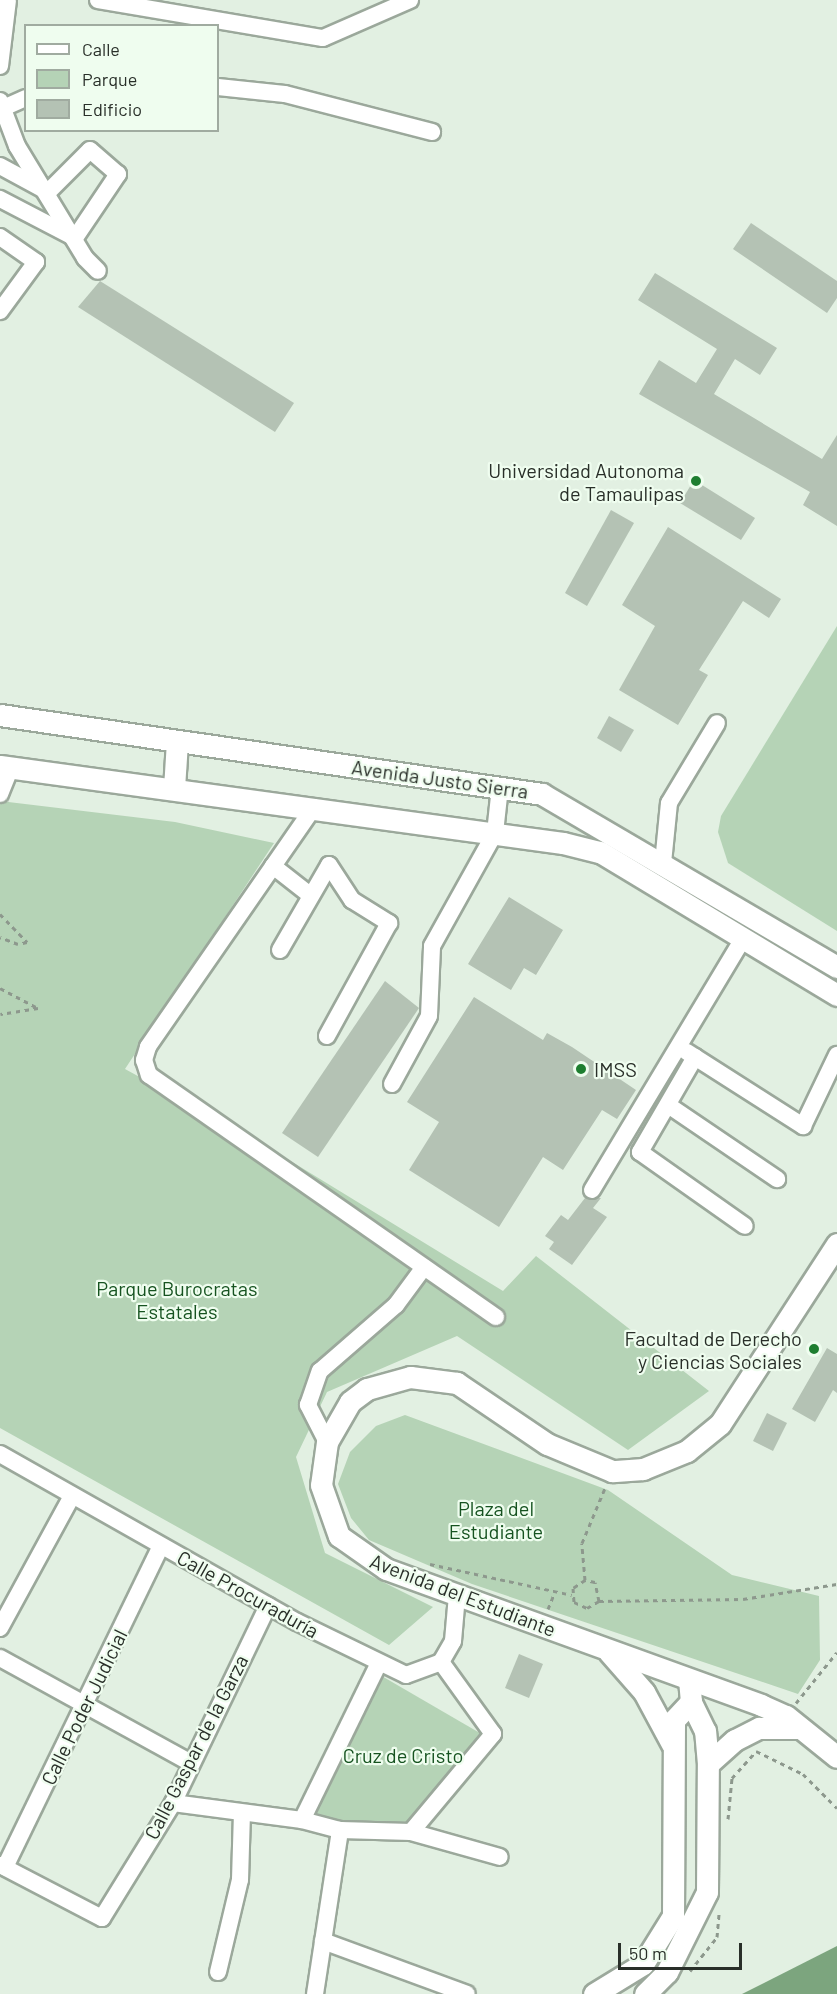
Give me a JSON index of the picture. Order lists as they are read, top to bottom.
{
  "streets": {
    "main road": ["Avenida Justo Sierra", "Avenida del Estudiante"],
    "street": ["Calle Procuraduría", "Calle Poder Judicial", "Calle Gaspar de la Garza"]
  },
  "crossings": [
    ["Calle Procuraduría", "Calle Poder Judicial"],
    ["Calle Procuraduría", "Calle Gaspar de la Garza"],
    ["Calle Poder Judicial", "Calle Gaspar de la Garza"]
  ],
  "parks": ["Parque Burocratas Estatales", "Plaza del Estudiante", "Cruz de Cristo"],
  "places": ["Universidad Autonoma de Tamaulipas", "IMSS", "Facultad de Derecho y Ciencias Sociales"],
  "legend": ["Calle", "Parque", "Edificio"],
  "scale_bar": "50 m"
}
